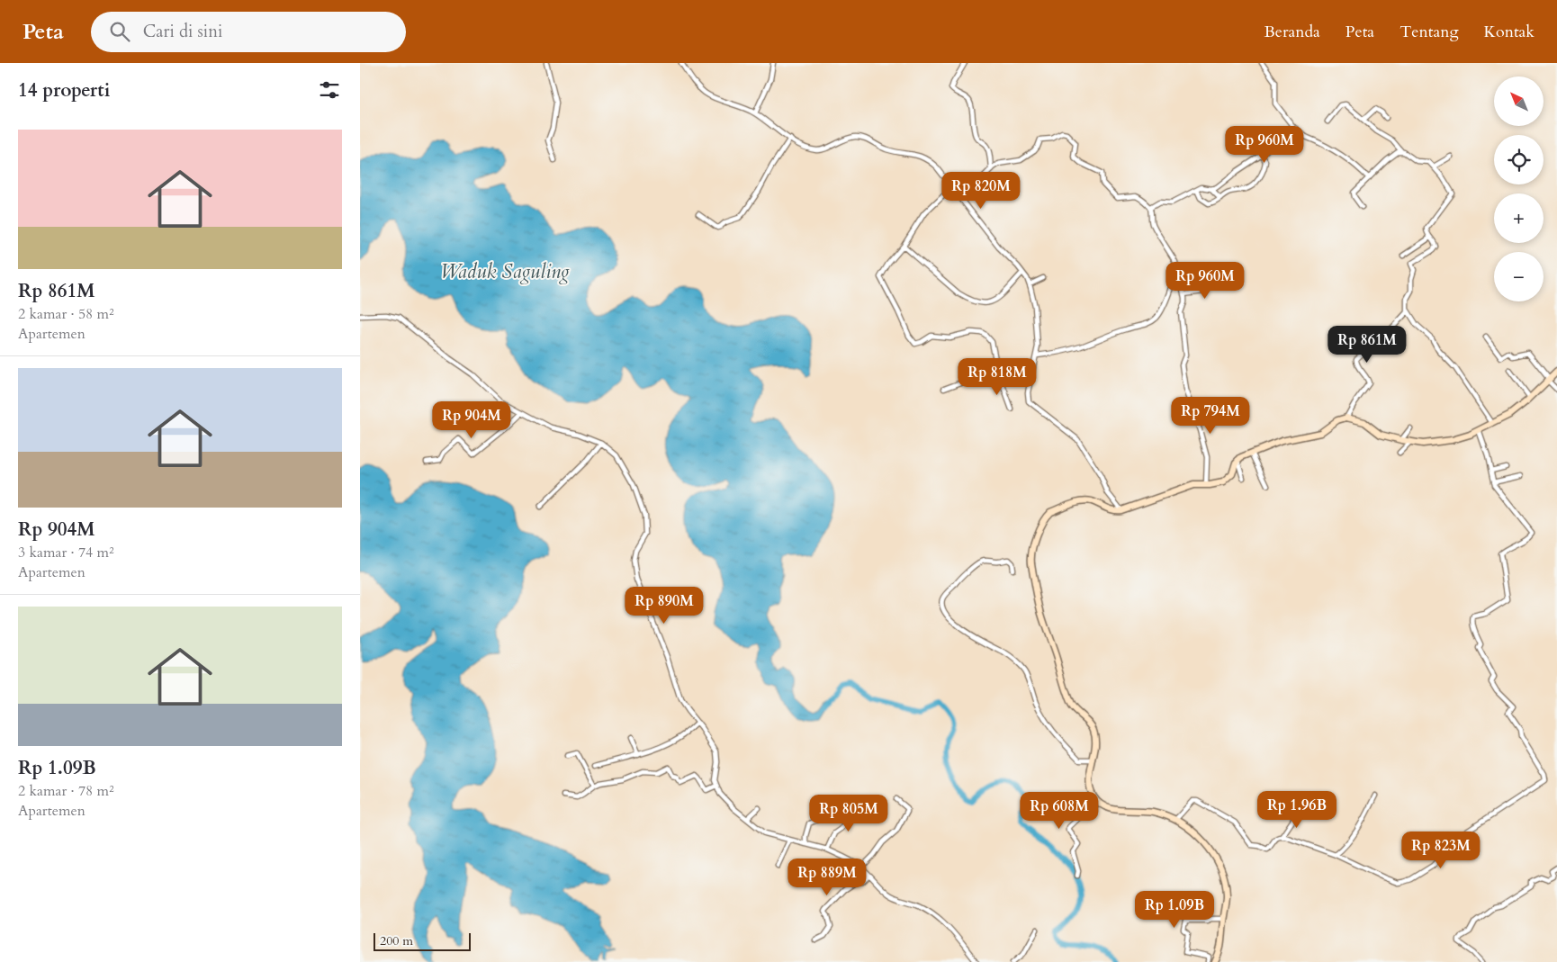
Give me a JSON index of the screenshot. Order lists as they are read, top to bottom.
{
  "water": ["Waduk Saguling"],
  "scale_bar": "200 m",
  "north": "top left",
  "page": {
    "header": "Peta",
    "search": "Cari di sini",
    "nav": [
      "Beranda",
      "Peta",
      "Tentang",
      "Kontak"
    ],
    "heading": "14 properti",
    "map_buttons": ["+", "−"],
    "list": [
      {
        "name": "Rp 861M",
        "note": "2 kamar · 58 m² · Apartemen"
      },
      {
        "name": "Rp 904M",
        "note": "3 kamar · 74 m² · Apartemen"
      },
      {
        "name": "Rp 1.09B",
        "note": "2 kamar · 78 m² · Apartemen"
      }
    ],
    "price": [
      "Rp 960M",
      "Rp 820M",
      "Rp 960M",
      "Rp 861M",
      "Rp 818M",
      "Rp 794M",
      "Rp 904M",
      "Rp 890M",
      "Rp 1.96B",
      "Rp 608M",
      "Rp 805M",
      "Rp 823M",
      "Rp 889M",
      "Rp 1.09B"
    ],
    "scale": "200 m"
  }
}
